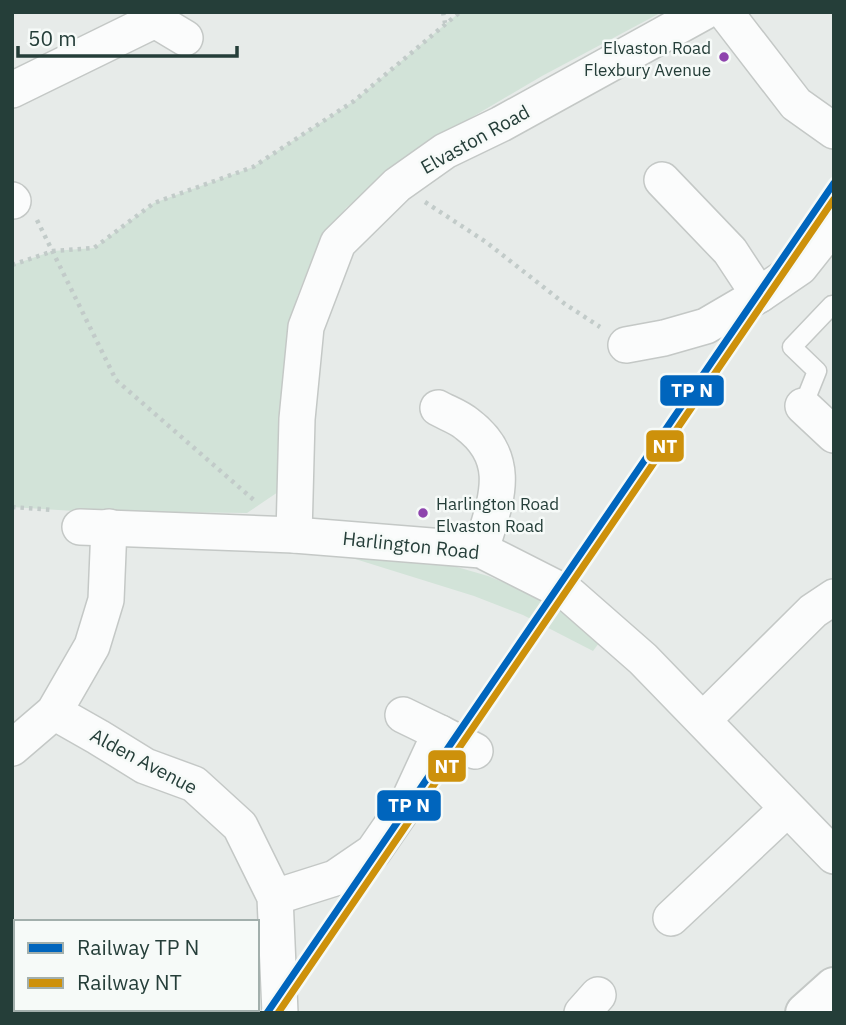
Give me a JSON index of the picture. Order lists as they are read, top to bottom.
{
  "streets": {
    "street": ["Elvaston Road", "Harlington Road", "Alden Avenue"]
  },
  "crossings": [
    ["Elvaston Road", "Harlington Road"],
    ["Harlington Road", "Alden Avenue"]
  ],
  "places": ["Elvaston Road Flexbury Avenue", "Harlington Road Elvaston Road"],
  "lines": ["rail line NT"],
  "legend": ["Railway TP N", "Railway NT"],
  "scale_bar": "50 m"
}
